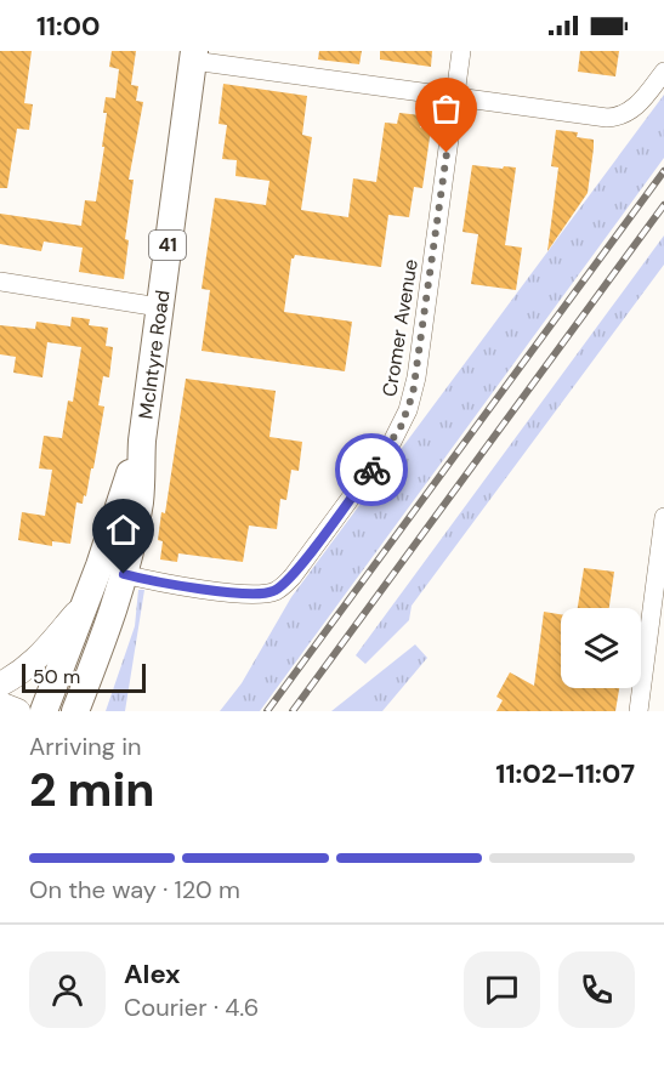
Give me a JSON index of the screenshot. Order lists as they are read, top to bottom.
{
  "streets": {
    "main road": ["41", "McIntyre Road"],
    "street": ["Cromer Avenue"]
  },
  "crossings": [
    ["Cromer Avenue", "McIntyre Road"]
  ],
  "scale_bar": "50 m",
  "page": {
    "status": "11:00",
    "scale": "50 m",
    "heading": ["2 min", "Arriving in", "11:02–11:07"],
    "panel": ["Alex", "Courier · 4.6"],
    "bar": "On the way · 120 m"
  }
}
